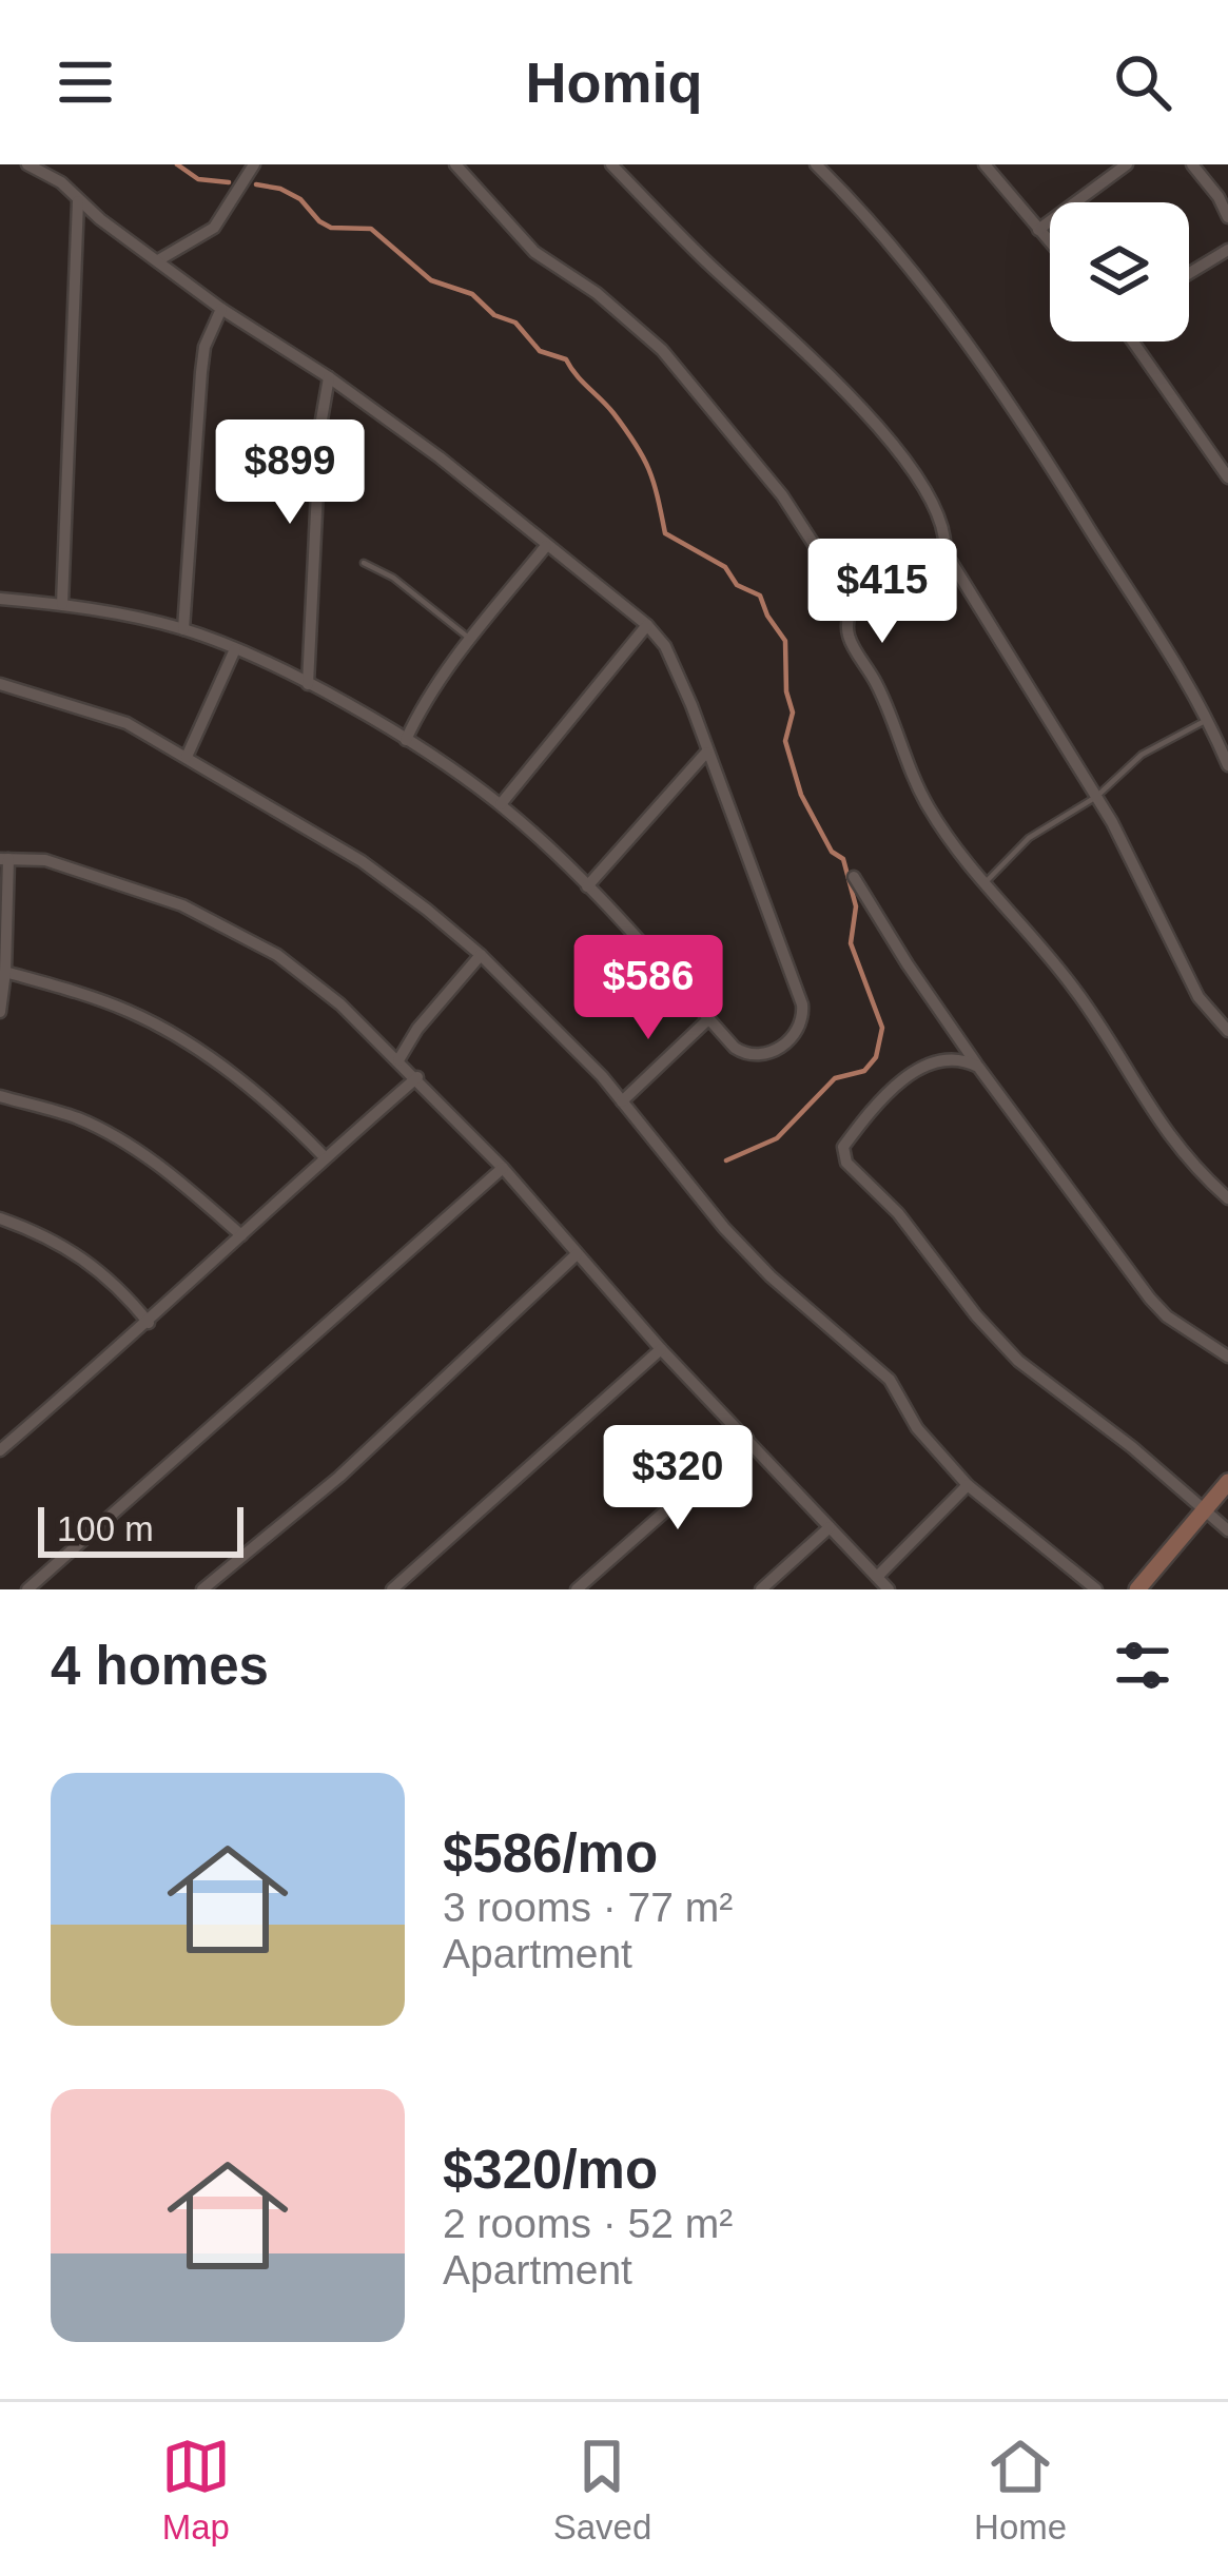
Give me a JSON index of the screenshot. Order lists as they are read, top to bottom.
{
  "scale_bar": "100 m",
  "page": {
    "header": "Homiq",
    "price": [
      "$899",
      "$415",
      "$586",
      "$320"
    ],
    "scale": "100 m",
    "heading": "4 homes",
    "list": [
      {
        "name": "$586/mo",
        "note": "3 rooms · 77 m² · Apartment"
      },
      {
        "name": "$320/mo",
        "note": "2 rooms · 52 m² · Apartment"
      }
    ],
    "tabs": ["Map", "Saved", "Home"]
  }
}
